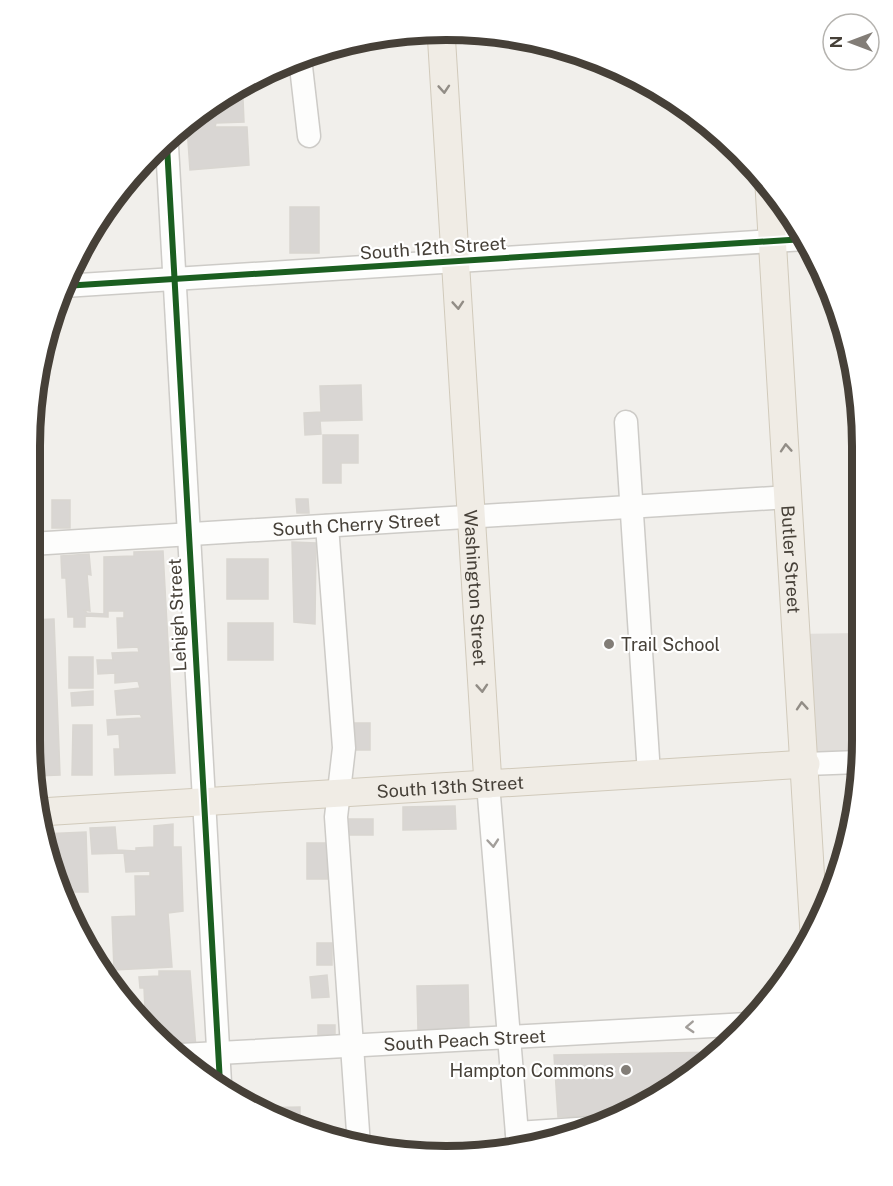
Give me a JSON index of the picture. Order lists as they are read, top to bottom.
{
  "streets": {
    "main road": ["Butler Street", "Washington Street", "South 13th Street"],
    "street": [
      "South 12th Street",
      "South Cherry Street",
      "Lehigh Street",
      "South Peach Street"
    ]
  },
  "crossings": [
    ["South 12th Street", "Butler Street"],
    ["South 12th Street", "Washington Street"],
    ["South 12th Street", "Lehigh Street"],
    ["South Cherry Street", "Butler Street"],
    ["South Cherry Street", "Washington Street"],
    ["South Cherry Street", "Lehigh Street"],
    ["Butler Street", "South 13th Street"],
    ["Washington Street", "South 13th Street"],
    ["Washington Street", "South Peach Street"],
    ["Lehigh Street", "South 13th Street"],
    ["Lehigh Street", "South Peach Street"]
  ],
  "one_way": ["Butler Street", "Washington Street", "South Peach Street"],
  "places": ["Trail School", "Hampton Commons"],
  "north": "left"
}
